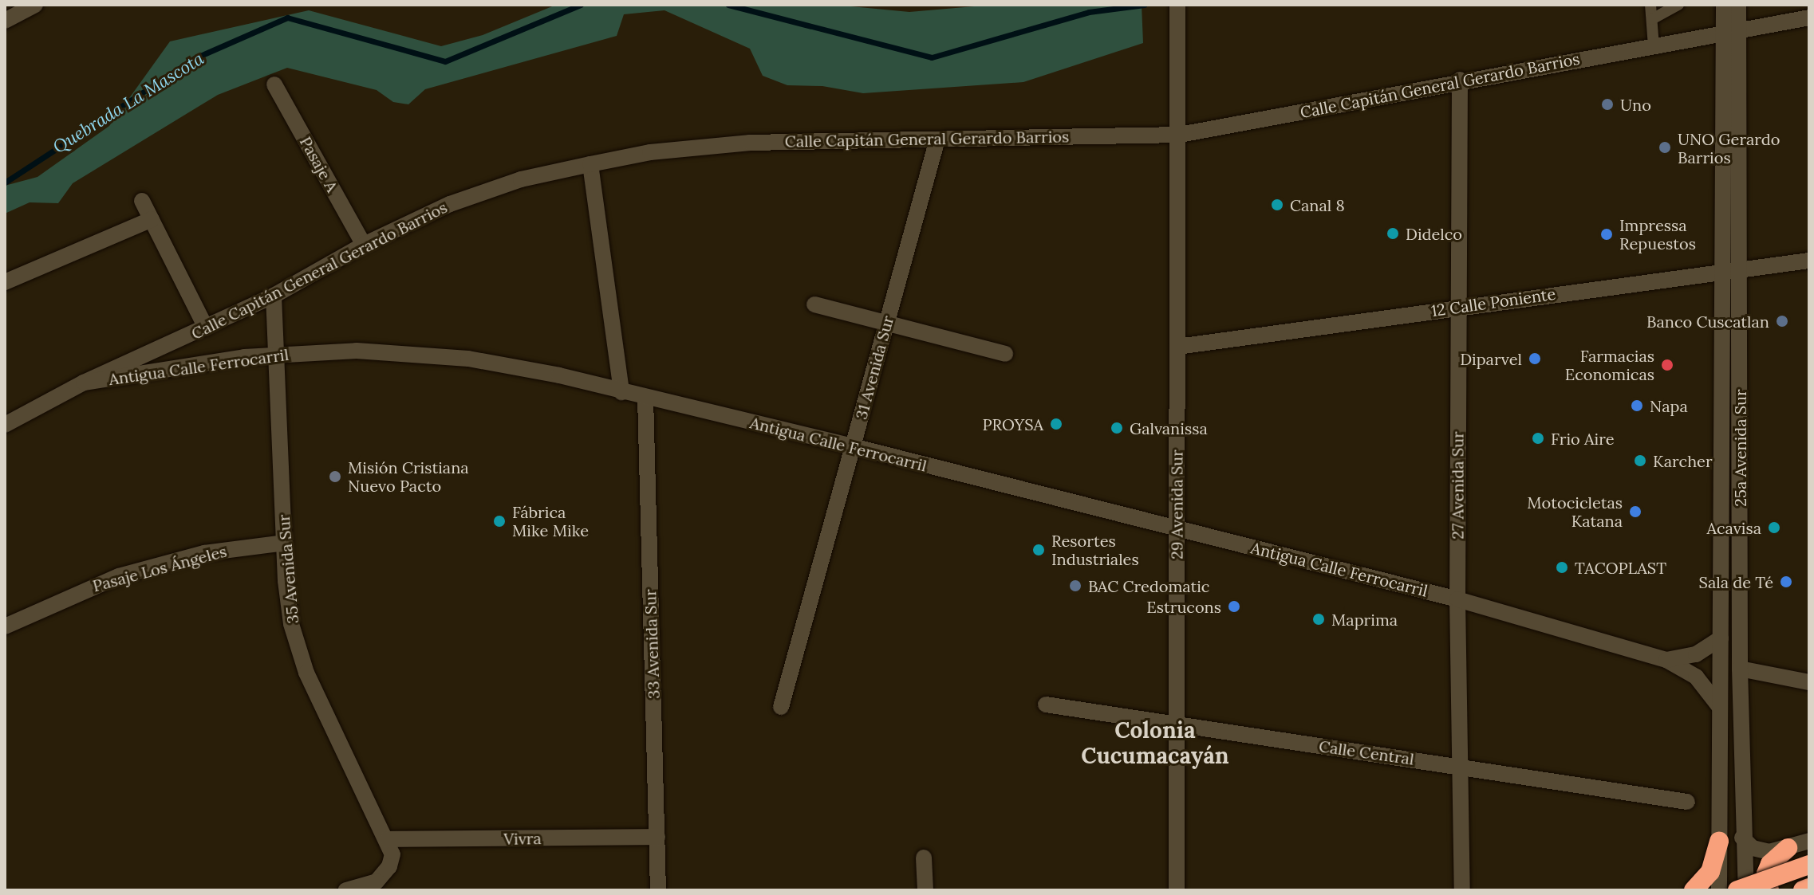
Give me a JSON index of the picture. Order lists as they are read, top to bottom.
{
  "streets": {
    "street": [
      "Calle Capitán General Gerardo Barrios",
      "Pasaje A",
      "12 Calle Poniente",
      "Antigua Calle Ferrocarril",
      "31 Avenida Sur",
      "25a Avenida Sur",
      "27 Avenida Sur",
      "29 Avenida Sur",
      "Pasaje Los Ángeles",
      "35 Avenida Sur",
      "33 Avenida Sur",
      "Calle Central",
      "Vivra"
    ]
  },
  "crossings": [
    ["Calle Capitán General Gerardo Barrios", "Pasaje A"],
    ["Calle Capitán General Gerardo Barrios", "Antigua Calle Ferrocarril"],
    ["Calle Capitán General Gerardo Barrios", "31 Avenida Sur"],
    ["Calle Capitán General Gerardo Barrios", "25a Avenida Sur"],
    ["Calle Capitán General Gerardo Barrios", "27 Avenida Sur"],
    ["Calle Capitán General Gerardo Barrios", "29 Avenida Sur"],
    ["Calle Capitán General Gerardo Barrios", "35 Avenida Sur"],
    ["12 Calle Poniente", "25a Avenida Sur"],
    ["12 Calle Poniente", "27 Avenida Sur"],
    ["12 Calle Poniente", "29 Avenida Sur"],
    ["Antigua Calle Ferrocarril", "31 Avenida Sur"],
    ["Antigua Calle Ferrocarril", "25a Avenida Sur"],
    ["Antigua Calle Ferrocarril", "27 Avenida Sur"],
    ["Antigua Calle Ferrocarril", "29 Avenida Sur"],
    ["Antigua Calle Ferrocarril", "35 Avenida Sur"],
    ["Antigua Calle Ferrocarril", "33 Avenida Sur"],
    ["27 Avenida Sur", "Calle Central"],
    ["29 Avenida Sur", "Calle Central"],
    ["Pasaje Los Ángeles", "35 Avenida Sur"],
    ["35 Avenida Sur", "Vivra"],
    ["33 Avenida Sur", "Vivra"]
  ],
  "districts": ["Colonia Cucumacayán"],
  "water": ["Quebrada La Mascota"],
  "places": [
    "Uno",
    "UNO Gerardo Barrios",
    "Canal 8",
    "Didelco",
    "Impressa Repuestos",
    "Banco Cuscatlan",
    "Diparvel",
    "Farmacias Economicas",
    "Napa",
    "PROYSA",
    "Galvanissa",
    "Frio Aire",
    "Karcher",
    "Misión Cristiana Nuevo Pacto",
    "Motocicletas Katana",
    "Fábrica Mike Mike",
    "Acavisa",
    "Resortes Industriales",
    "TACOPLAST",
    "Sala de Té",
    "BAC Credomatic",
    "Estrucons",
    "Maprima"
  ]
}
